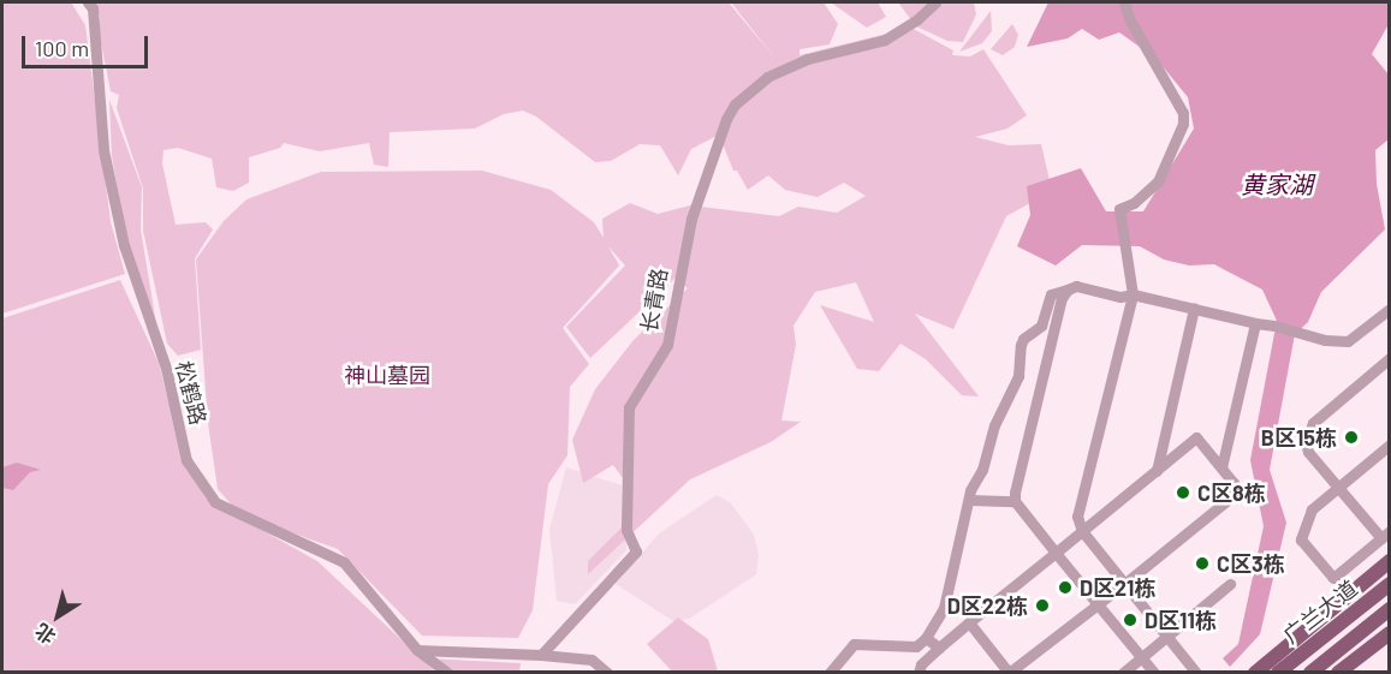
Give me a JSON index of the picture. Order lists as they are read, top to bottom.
{
  "streets": {
    "main road": ["广兰大道"],
    "street": ["长青路", "松鹤路"]
  },
  "water": ["黄家湖"],
  "parks": ["神山墓园"],
  "places": [
    "B区15栋",
    "C区8栋",
    "C区3栋",
    "D区21栋",
    "D区22栋",
    "D区11栋"
  ],
  "scale_bar": "100 m",
  "north": "bottom left"
}
